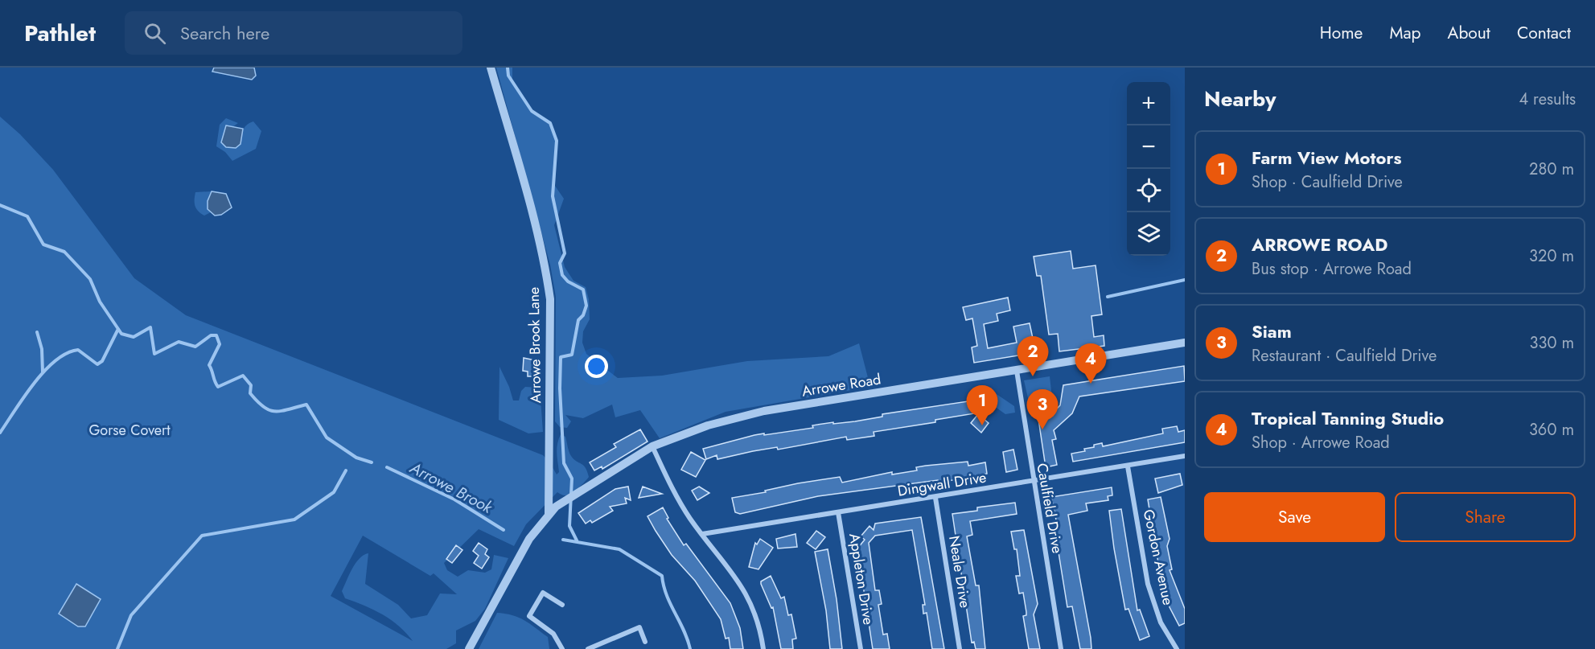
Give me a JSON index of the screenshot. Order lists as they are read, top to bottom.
{
  "streets": {
    "street": [
      "Arrowe Brook Lane",
      "Arrowe Road",
      "Dingwall Drive",
      "Caulfield Drive",
      "Gordon Avenue",
      "Neale Drive",
      "Appleton Drive"
    ]
  },
  "crossings": [
    ["Arrowe Brook Lane", "Arrowe Road"],
    ["Arrowe Road", "Caulfield Drive"],
    ["Dingwall Drive", "Caulfield Drive"],
    ["Dingwall Drive", "Gordon Avenue"],
    ["Dingwall Drive", "Neale Drive"],
    ["Dingwall Drive", "Appleton Drive"]
  ],
  "water": ["Arrowe Brook"],
  "parks": ["Gorse Covert"],
  "page": {
    "header": "Pathlet",
    "search": "Search here",
    "nav": [
      "Home",
      "Map",
      "About",
      "Contact"
    ],
    "heading": ["Nearby", "4 results"],
    "map_buttons": ["+", "−"],
    "list": [
      {
        "mark": "1",
        "name": "Farm View Motors",
        "note": "Shop · Caulfield Drive",
        "value": "280 m"
      },
      {
        "mark": "2",
        "name": "ARROWE ROAD",
        "note": "Bus stop · Arrowe Road",
        "value": "320 m"
      },
      {
        "mark": "3",
        "name": "Siam",
        "note": "Restaurant · Caulfield Drive",
        "value": "330 m"
      },
      {
        "mark": "4",
        "name": "Tropical Tanning Studio",
        "note": "Shop · Arrowe Road",
        "value": "360 m"
      }
    ],
    "pins": [
      "2",
      "4",
      "1",
      "3"
    ],
    "buttons": ["Save", "Share"]
  }
}
